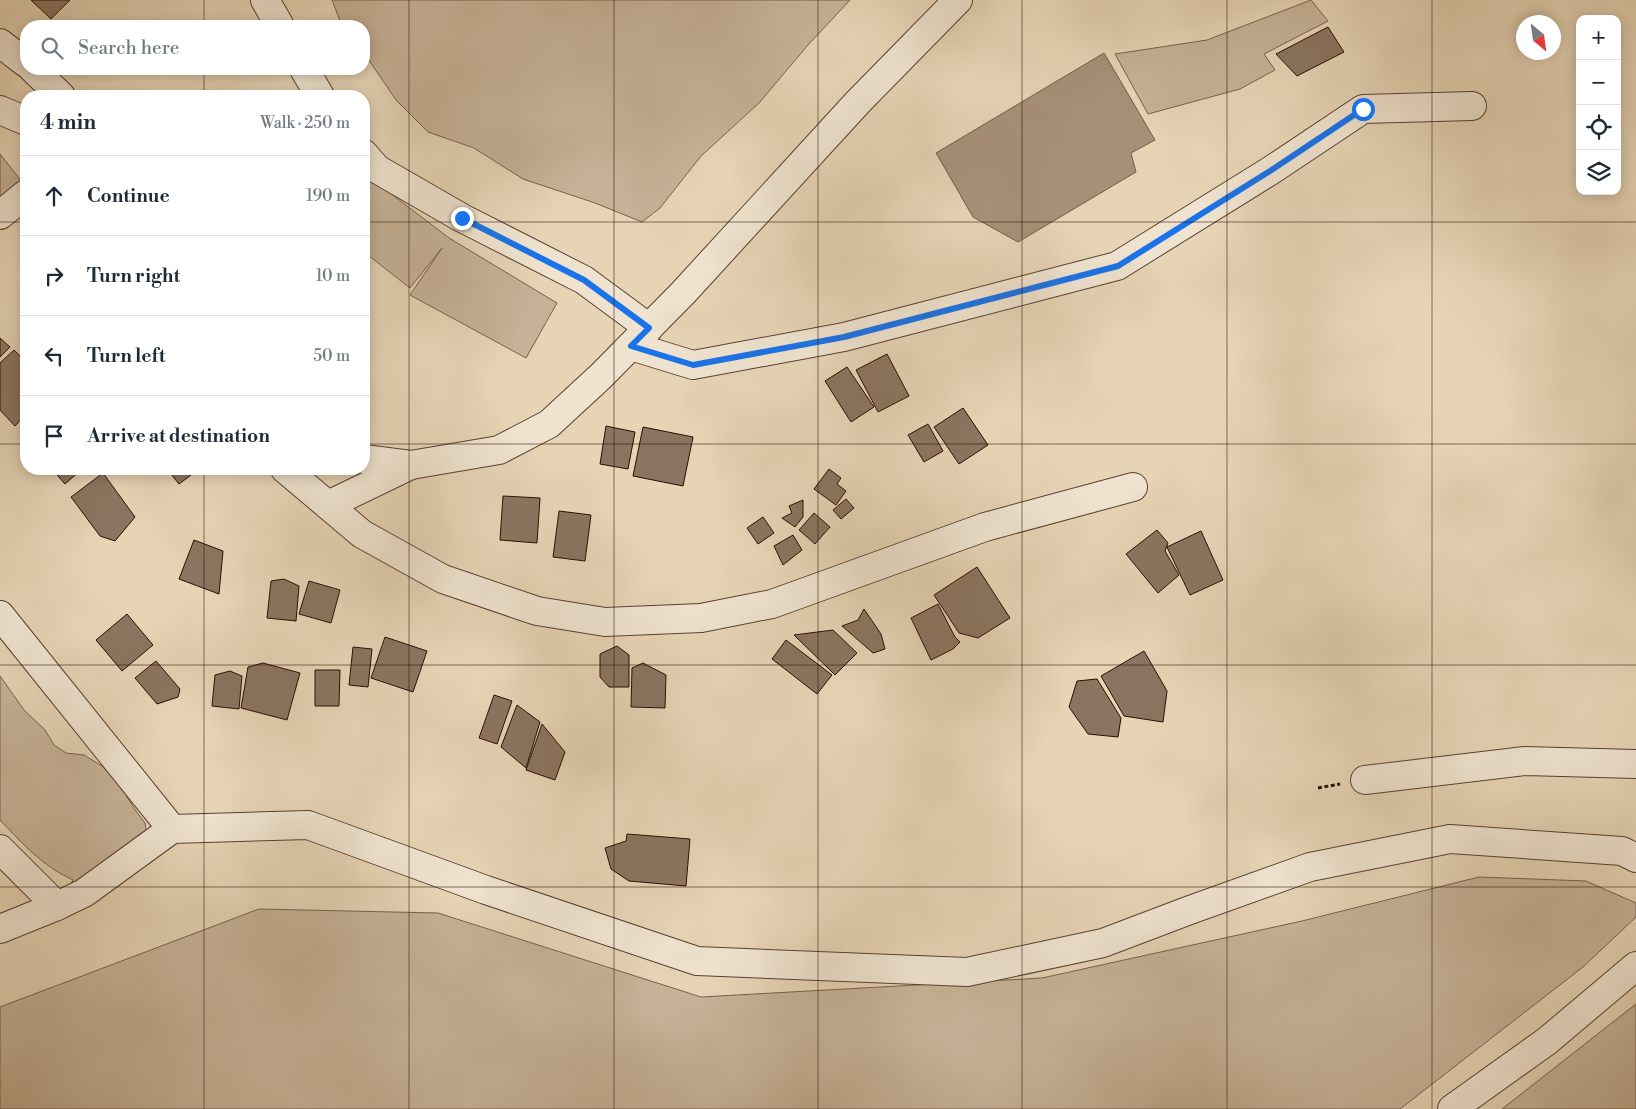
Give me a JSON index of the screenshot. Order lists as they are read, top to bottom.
{
  "north": "bottom right",
  "page": {
    "map_buttons": ["+", "−"],
    "search": "Search here",
    "heading": ["4 min", "Walk · 250 m"],
    "list": [
      ["Continue", "190 m"],
      ["Turn right", "10 m"],
      ["Turn left", "50 m"],
      "Arrive at destination"
    ]
  }
}
